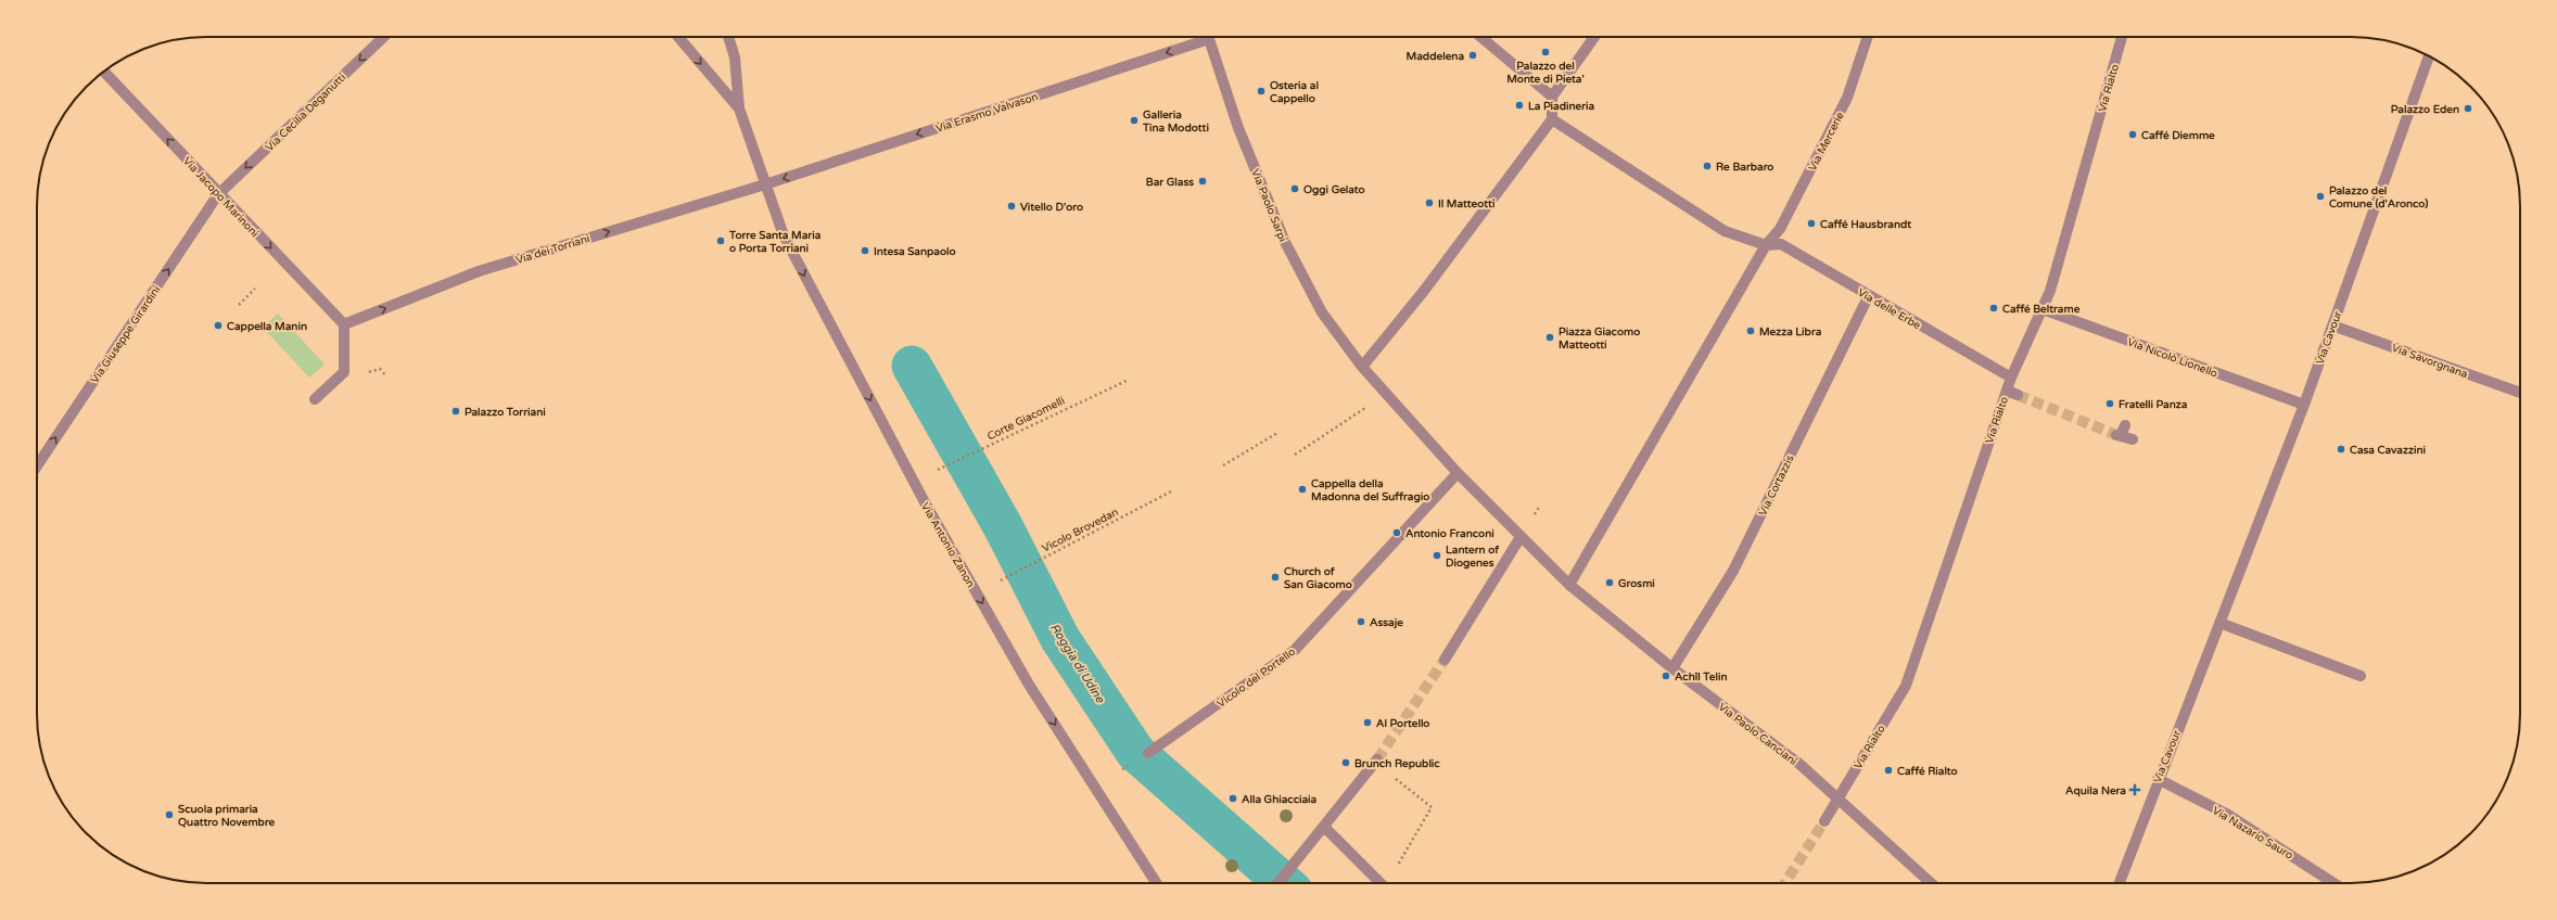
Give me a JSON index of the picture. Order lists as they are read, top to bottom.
{
  "streets": {
    "street": [
      "Via Rialto",
      "Via Cecilia Deganutti",
      "Via Erasmo Valvason",
      "Via Mercerie",
      "Via Jacopo Marinoni",
      "Via Paolo Sarpi",
      "Via dei Torriani",
      "Via delle Erbe",
      "Via Giuseppe Girardini",
      "Via Cavour",
      "Via Nicolò Lionello",
      "Via Savorgnana",
      "Via Cortazzis",
      "Via Antonio Zanon",
      "Vicolo del Portello",
      "Via Paolo Canciani",
      "Via Nazario Sauro"
    ],
    "path": ["Corte Giacomelli", "Vicolo Brovedan"]
  },
  "crossings": [
    ["Via Rialto", "Via delle Erbe"],
    ["Via Rialto", "Via Nicolò Lionello"],
    ["Via Rialto", "Via Paolo Canciani"],
    ["Via Cecilia Deganutti", "Via Jacopo Marinoni"],
    ["Via Cecilia Deganutti", "Via Giuseppe Girardini"],
    ["Via Erasmo Valvason", "Via dei Torriani"],
    ["Via Erasmo Valvason", "Via Antonio Zanon"],
    ["Via Mercerie", "Via delle Erbe"],
    ["Via Jacopo Marinoni", "Via dei Torriani"],
    ["Via Jacopo Marinoni", "Via Giuseppe Girardini"],
    ["Via dei Torriani", "Via Antonio Zanon"],
    ["Via delle Erbe", "Via Cortazzis"],
    ["Via Cavour", "Via Nicolò Lionello"],
    ["Via Cavour", "Via Savorgnana"],
    ["Via Cavour", "Via Nazario Sauro"],
    ["Via Cortazzis", "Via Paolo Canciani"]
  ],
  "one_way": [
    "Via Cecilia Deganutti",
    "Via Erasmo Valvason",
    "Via dei Torriani",
    "Via Giuseppe Girardini",
    "Via Antonio Zanon"
  ],
  "water": ["Roggia di Udine"],
  "places": {
    "other": [
      "Palazzo del Monte di Pieta'",
      "Maddelena",
      "Osteria al Cappello",
      "La Piadineria",
      "Palazzo Eden",
      "Galleria Tina Modotti",
      "Caffé Diemme",
      "Re Barbaro",
      "Bar Glass",
      "Oggi Gelato",
      "Palazzo del Comune (d'Aronco)",
      "Il Matteotti",
      "Vitello D'oro",
      "Caffé Hausbrandt",
      "Torre Santa Maria o Porta Torriani",
      "Intesa Sanpaolo",
      "Caffé Beltrame",
      "Cappella Manin",
      "Mezza Libra",
      "Piazza Giacomo Matteotti",
      "Fratelli Panza",
      "Palazzo Torriani",
      "Casa Cavazzini",
      "Cappella della Madonna del Suffragio",
      "Antonio Franconi",
      "Lantern of Diogenes",
      "Church of San Giacomo",
      "Grosmi",
      "Assaje",
      "Achîl Telin",
      "Al Portello",
      "Brunch Republic",
      "Caffé Rialto",
      "Alla Ghiacciaia",
      "Scuola primaria Quattro Novembre"
    ],
    "health": ["Aquila Nera"]
  }
}
